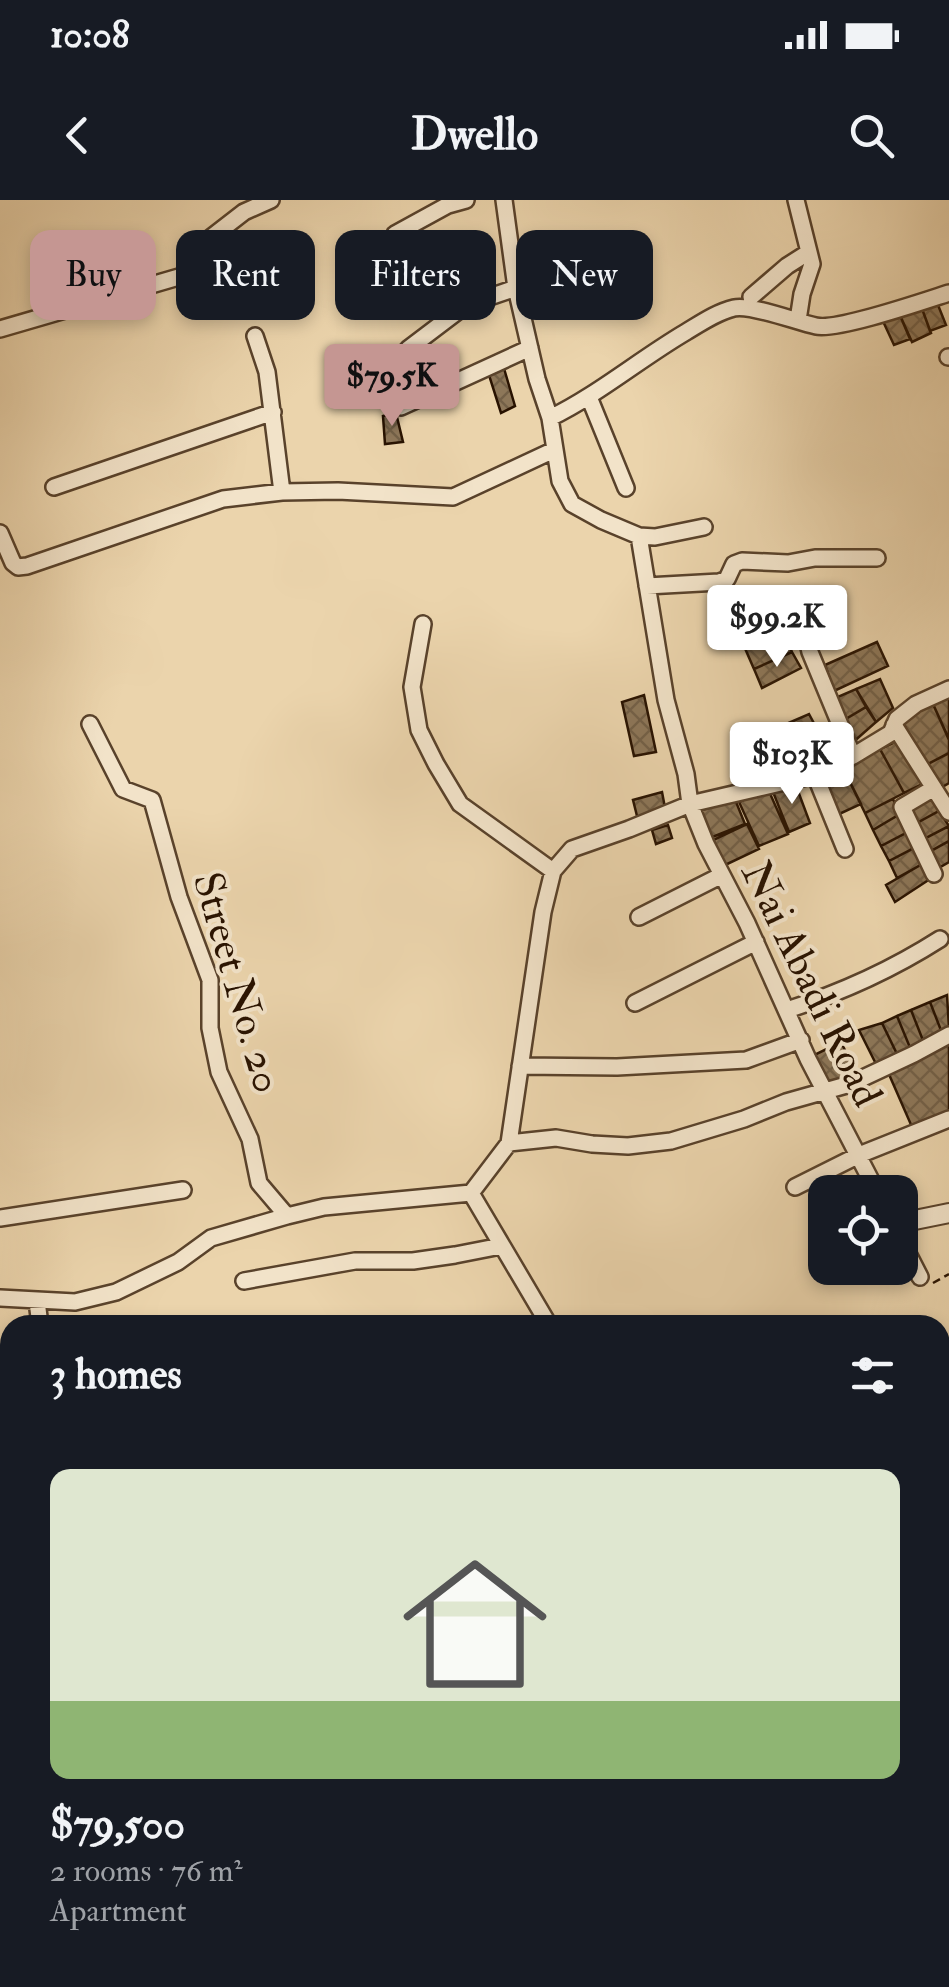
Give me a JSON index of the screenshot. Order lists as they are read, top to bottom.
{
  "streets": {
    "street": ["Street No. 20", "Nai Abadi Road"]
  },
  "page": {
    "status": "10:08",
    "header": "Dwello",
    "chip": [
      "Buy",
      "Rent",
      "Filters",
      "New"
    ],
    "price": ["$79.5K", "$99.2K", "$103K"],
    "heading": "3 homes",
    "list": [
      {
        "name": "$79,500",
        "note": "2 rooms · 76 m² · Apartment"
      }
    ]
  }
}
